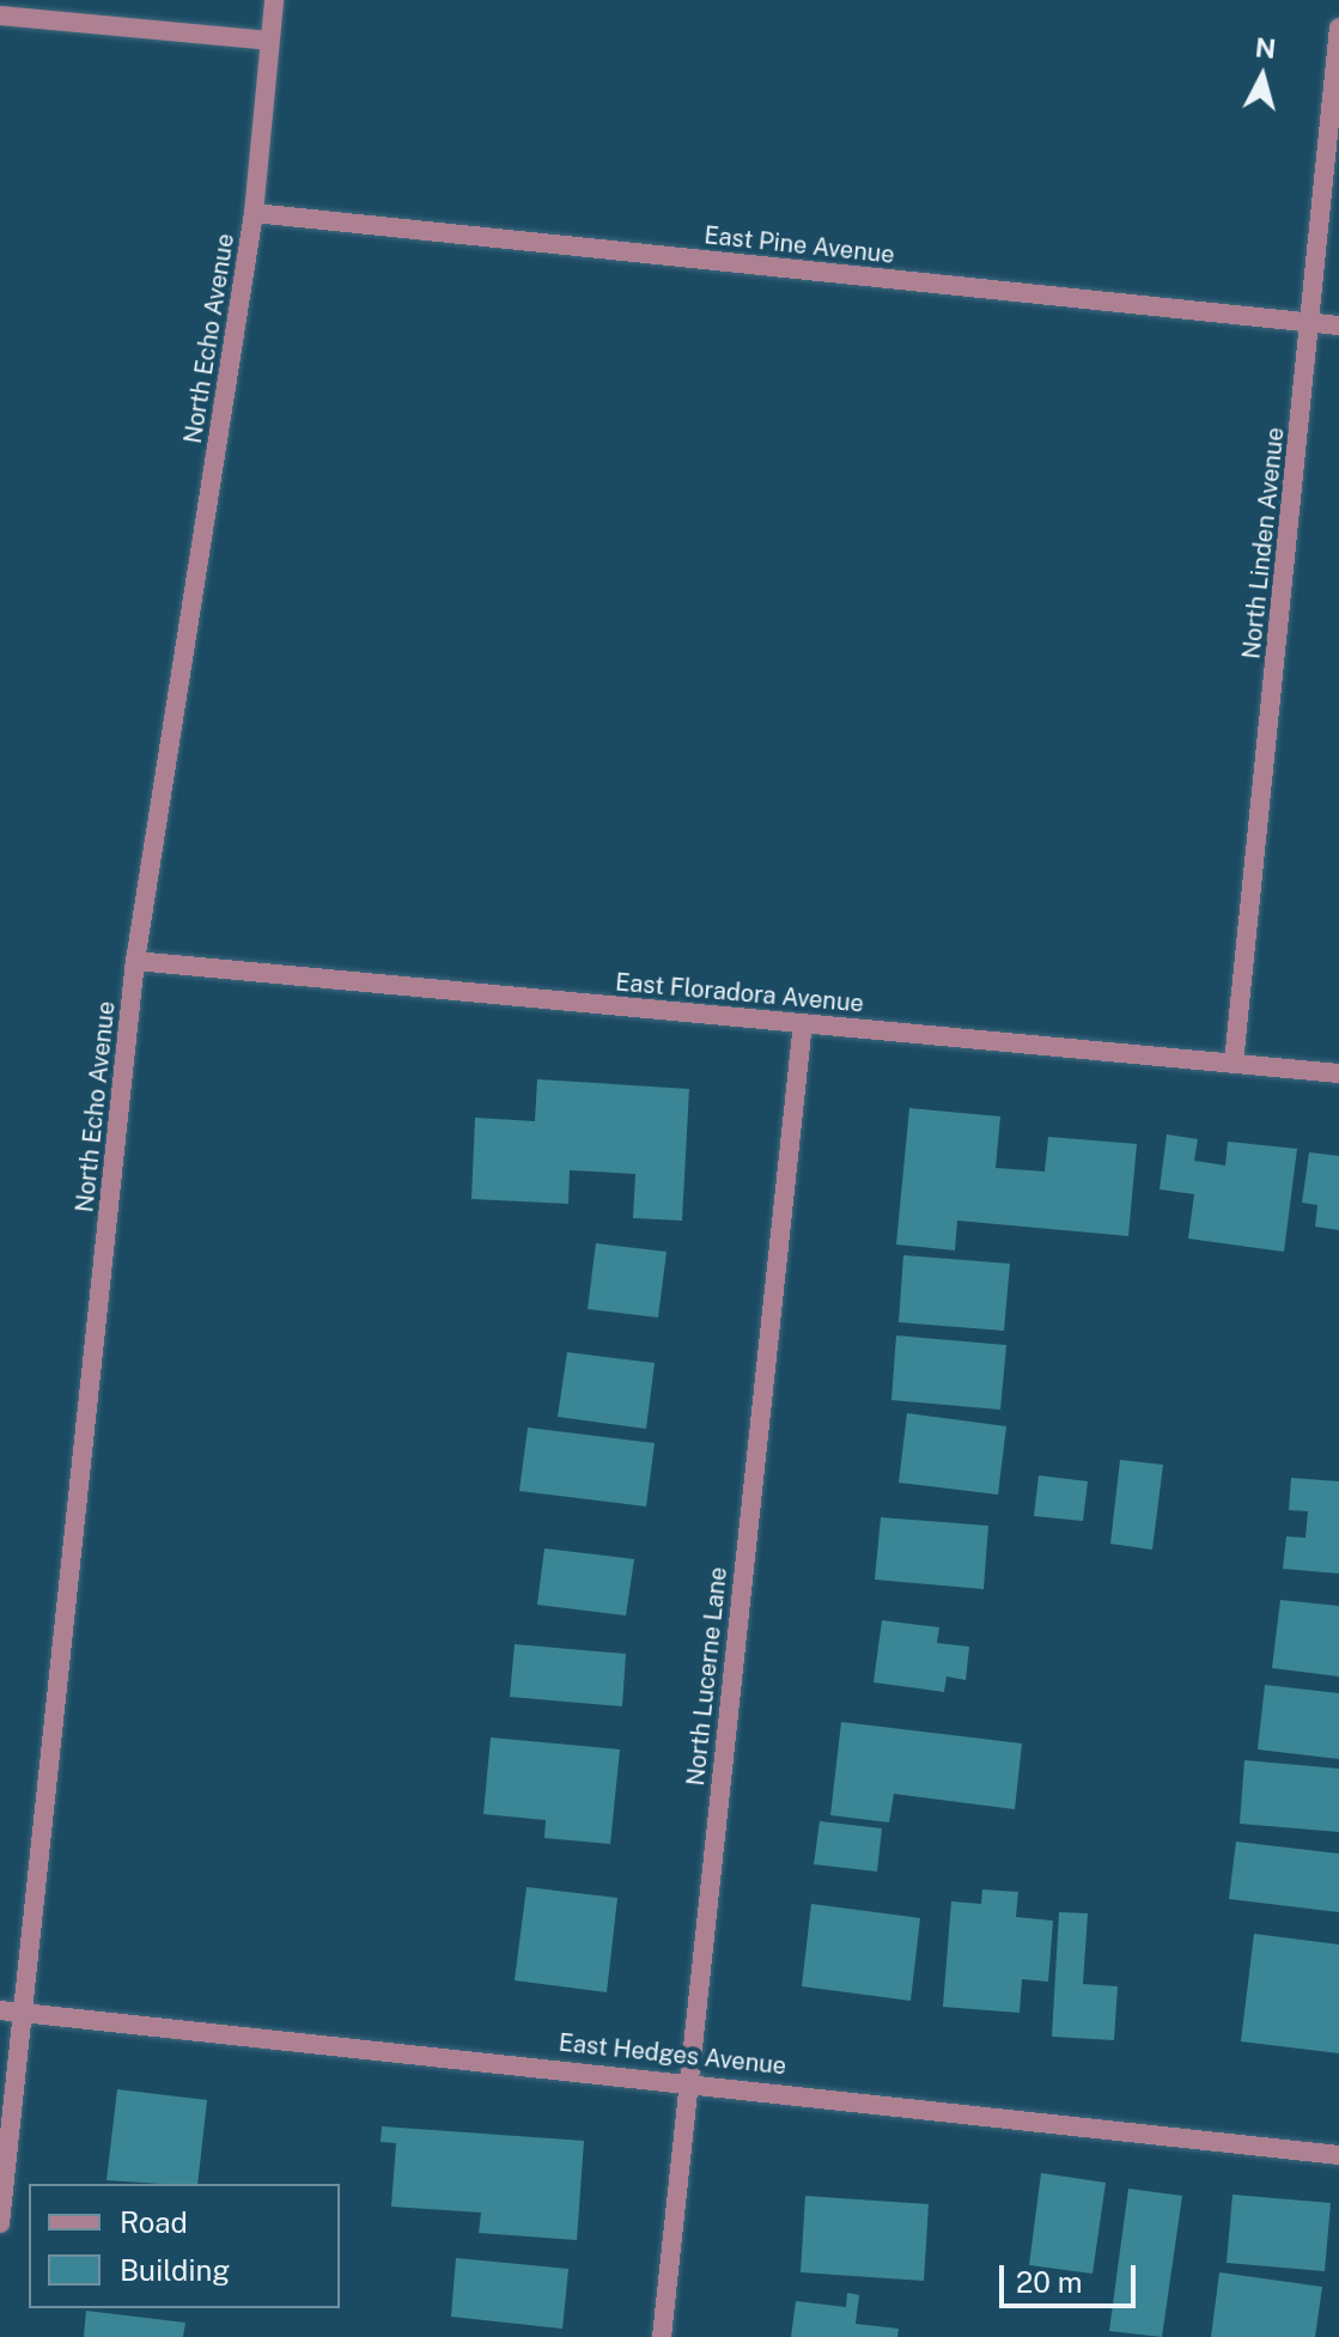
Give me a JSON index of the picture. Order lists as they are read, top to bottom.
{
  "streets": {
    "street": [
      "East Pine Avenue",
      "North Echo Avenue",
      "North Linden Avenue",
      "East Floradora Avenue",
      "North Lucerne Lane",
      "East Hedges Avenue"
    ]
  },
  "crossings": [
    ["East Pine Avenue", "North Echo Avenue"],
    ["East Pine Avenue", "North Linden Avenue"],
    ["North Echo Avenue", "East Floradora Avenue"],
    ["North Echo Avenue", "East Hedges Avenue"],
    ["North Linden Avenue", "East Floradora Avenue"],
    ["East Floradora Avenue", "North Lucerne Lane"],
    ["North Lucerne Lane", "East Hedges Avenue"]
  ],
  "legend": ["Road", "Building"],
  "scale_bar": "20 m",
  "north": "top"
}
